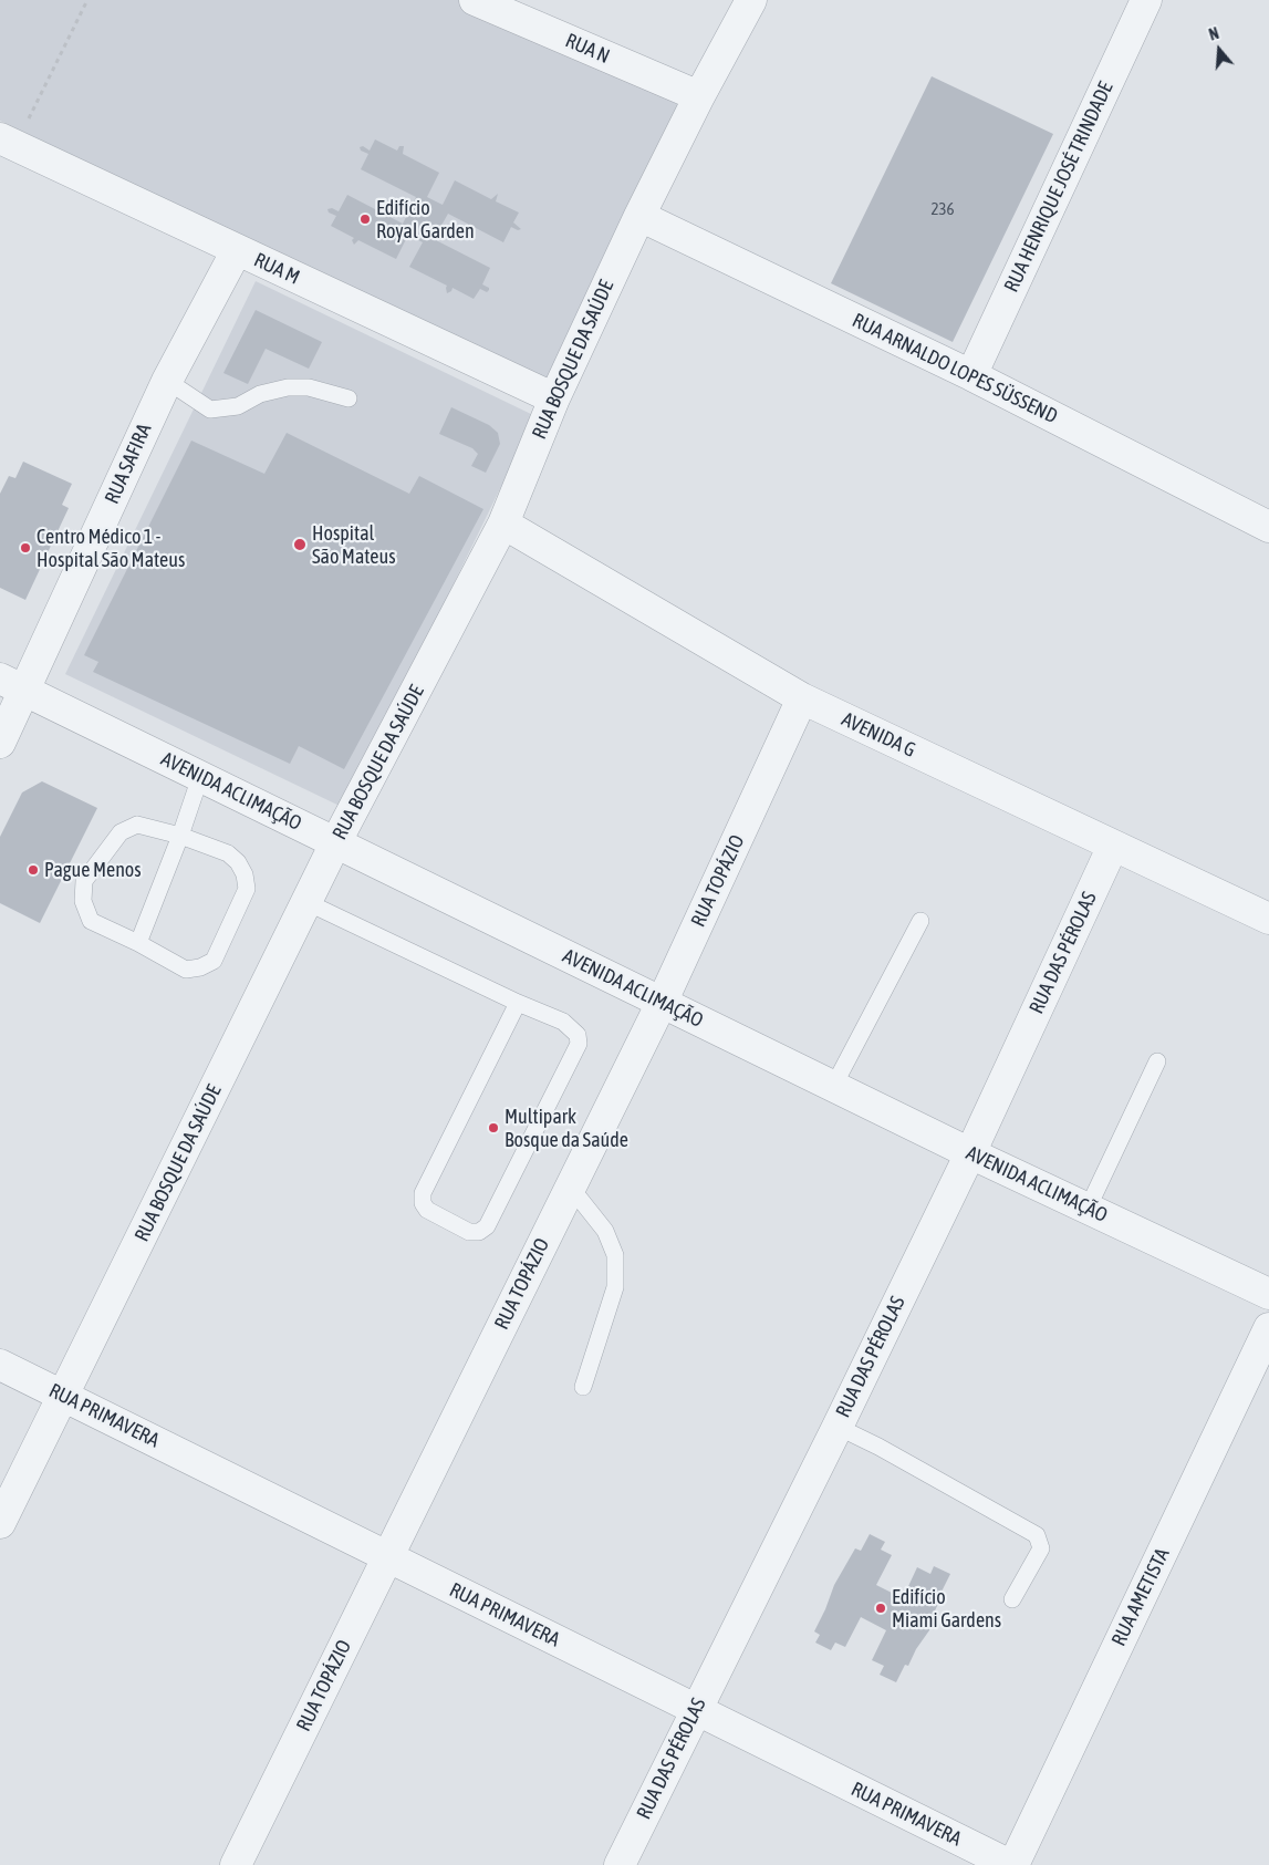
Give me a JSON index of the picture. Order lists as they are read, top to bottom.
{
  "streets": {
    "street": [
      "RUA N",
      "RUA HENRIQUE JOSÉ TRINDADE",
      "RUA M",
      "RUA BOSQUE DA SAÚDE",
      "RUA ARNALDO LOPES SÜSSEND",
      "RUA SAFIRA",
      "AVENIDA G",
      "AVENIDA ACLIMAÇÃO",
      "RUA TOPÁZIO",
      "RUA DAS PÉROLAS",
      "RUA PRIMAVERA",
      "RUA AMETISTA"
    ]
  },
  "crossings": [
    ["RUA N", "RUA BOSQUE DA SAÚDE"],
    ["RUA HENRIQUE JOSÉ TRINDADE", "RUA ARNALDO LOPES SÜSSEND"],
    ["RUA M", "RUA BOSQUE DA SAÚDE"],
    ["RUA M", "RUA SAFIRA"],
    ["RUA BOSQUE DA SAÚDE", "RUA ARNALDO LOPES SÜSSEND"],
    ["RUA BOSQUE DA SAÚDE", "AVENIDA G"],
    ["RUA BOSQUE DA SAÚDE", "AVENIDA ACLIMAÇÃO"],
    ["RUA BOSQUE DA SAÚDE", "RUA PRIMAVERA"],
    ["RUA SAFIRA", "AVENIDA ACLIMAÇÃO"],
    ["AVENIDA G", "RUA TOPÁZIO"],
    ["AVENIDA G", "RUA DAS PÉROLAS"],
    ["AVENIDA ACLIMAÇÃO", "RUA TOPÁZIO"],
    ["AVENIDA ACLIMAÇÃO", "RUA DAS PÉROLAS"],
    ["RUA TOPÁZIO", "RUA PRIMAVERA"],
    ["RUA DAS PÉROLAS", "RUA PRIMAVERA"],
    ["RUA PRIMAVERA", "RUA AMETISTA"]
  ],
  "places": [
    "Edifício Royal Garden",
    "Hospital São Mateus",
    "Centro Médico 1 - Hospital São Mateus",
    "Pague Menos",
    "Multipark Bosque da Saúde",
    "Edifício Miami Gardens"
  ],
  "house_numbers": ["236"],
  "north": "top"
}
